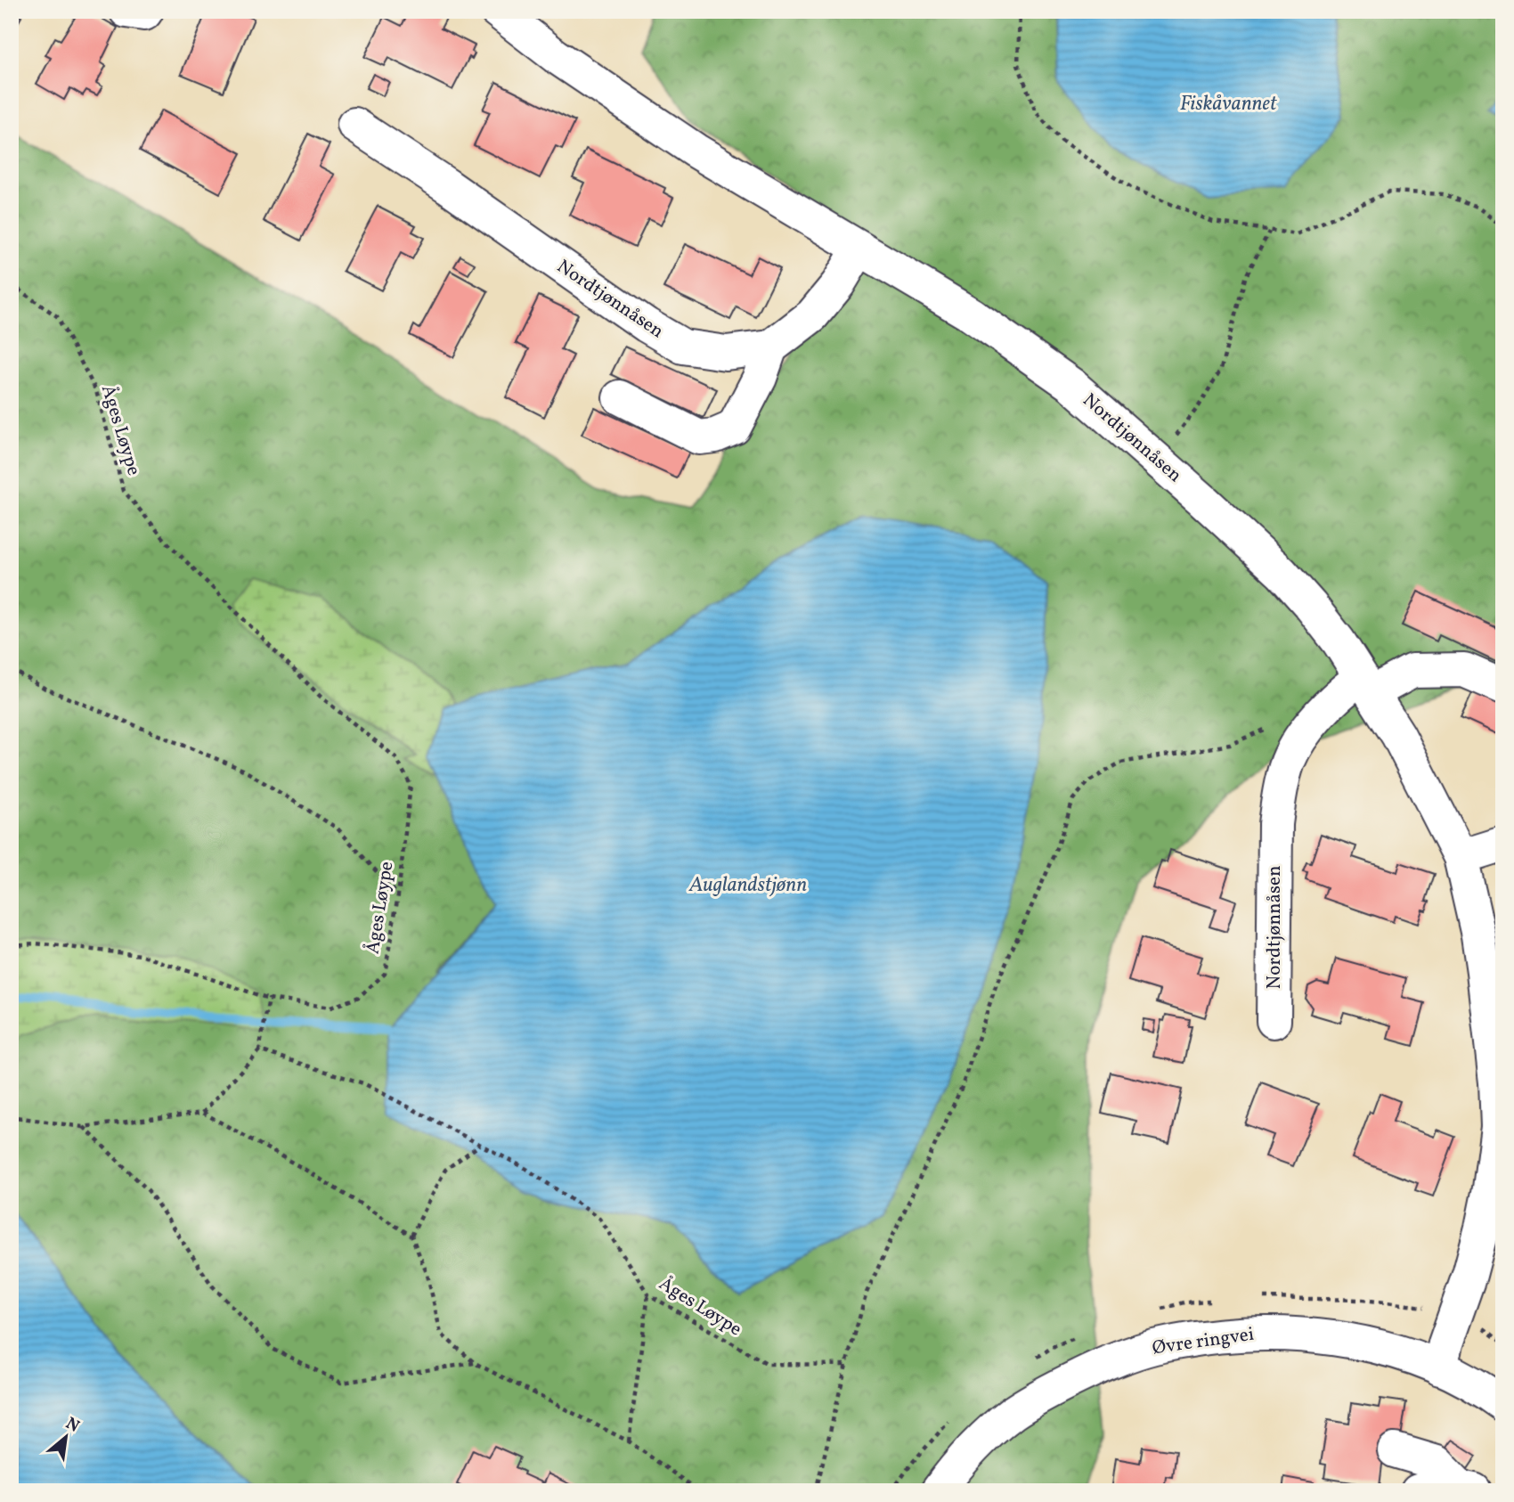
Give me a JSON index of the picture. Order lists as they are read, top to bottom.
{
  "streets": {
    "street": ["Nordtjønnåsen", "Øvre ringvei"],
    "path": ["Åges Løype"]
  },
  "crossings": [
    ["Nordtjønnåsen", "Øvre ringvei"]
  ],
  "water": ["Fiskåvannet", "Auglandstjønn"],
  "north": "top right"
}
